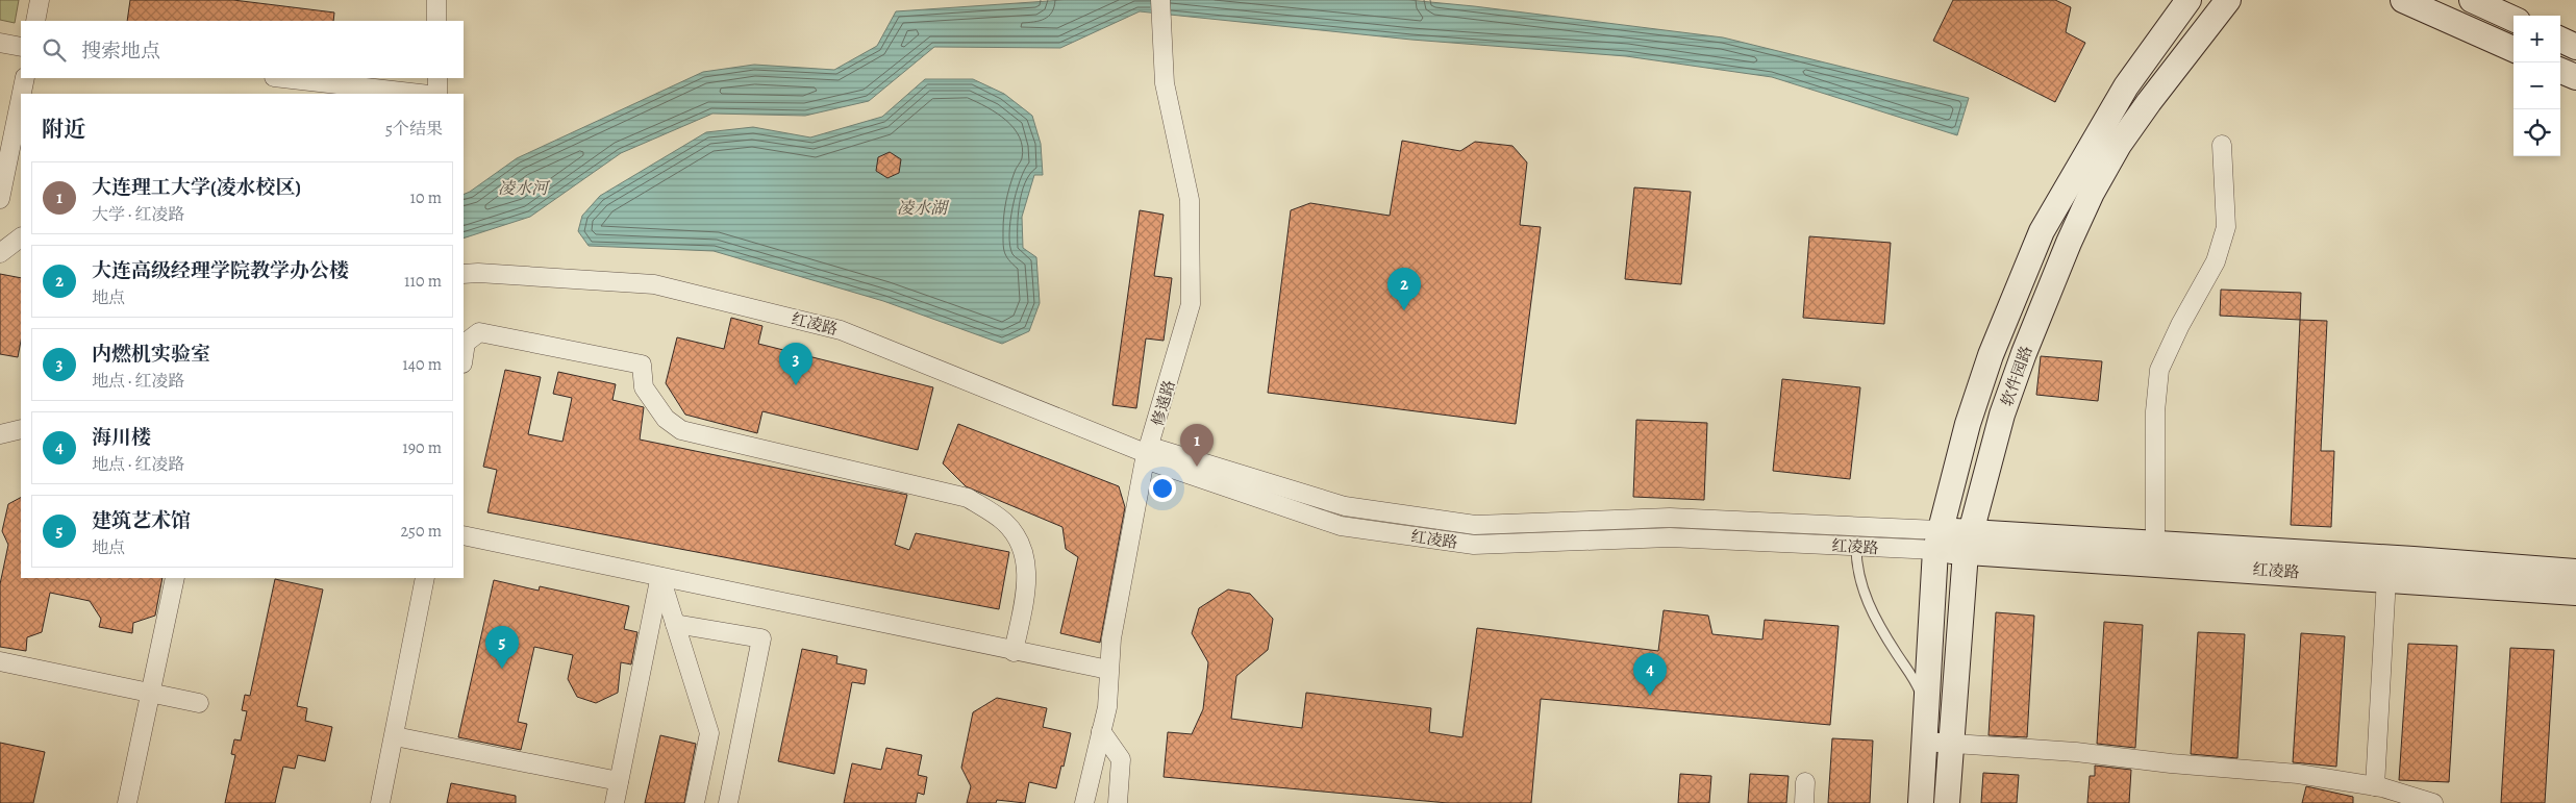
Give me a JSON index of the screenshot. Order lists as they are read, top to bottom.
{
  "streets": {
    "main road": ["红凌路", "软件园路"],
    "street": ["修遠路"]
  },
  "crossings": [
    ["红凌路", "软件园路"],
    ["红凌路", "修遠路"]
  ],
  "water": ["凌水河", "凌水湖"],
  "page": {
    "map_buttons": ["+", "−"],
    "search": "搜索地点",
    "heading": ["附近", "5个结果"],
    "list": [
      {
        "mark": "1",
        "name": "大连理工大学(凌水校区)",
        "note": "大学 · 红凌路",
        "value": "10 m"
      },
      {
        "mark": "2",
        "name": "大连高级经理学院教学办公楼",
        "note": "地点",
        "value": "110 m"
      },
      {
        "mark": "3",
        "name": "内燃机实验室",
        "note": "地点 · 红凌路",
        "value": "140 m"
      },
      {
        "mark": "4",
        "name": "海川楼",
        "note": "地点 · 红凌路",
        "value": "190 m"
      },
      {
        "mark": "5",
        "name": "建筑艺术馆",
        "note": "地点",
        "value": "250 m"
      }
    ],
    "pins": [
      "2",
      "3",
      "1",
      "5",
      "4"
    ]
  }
}
